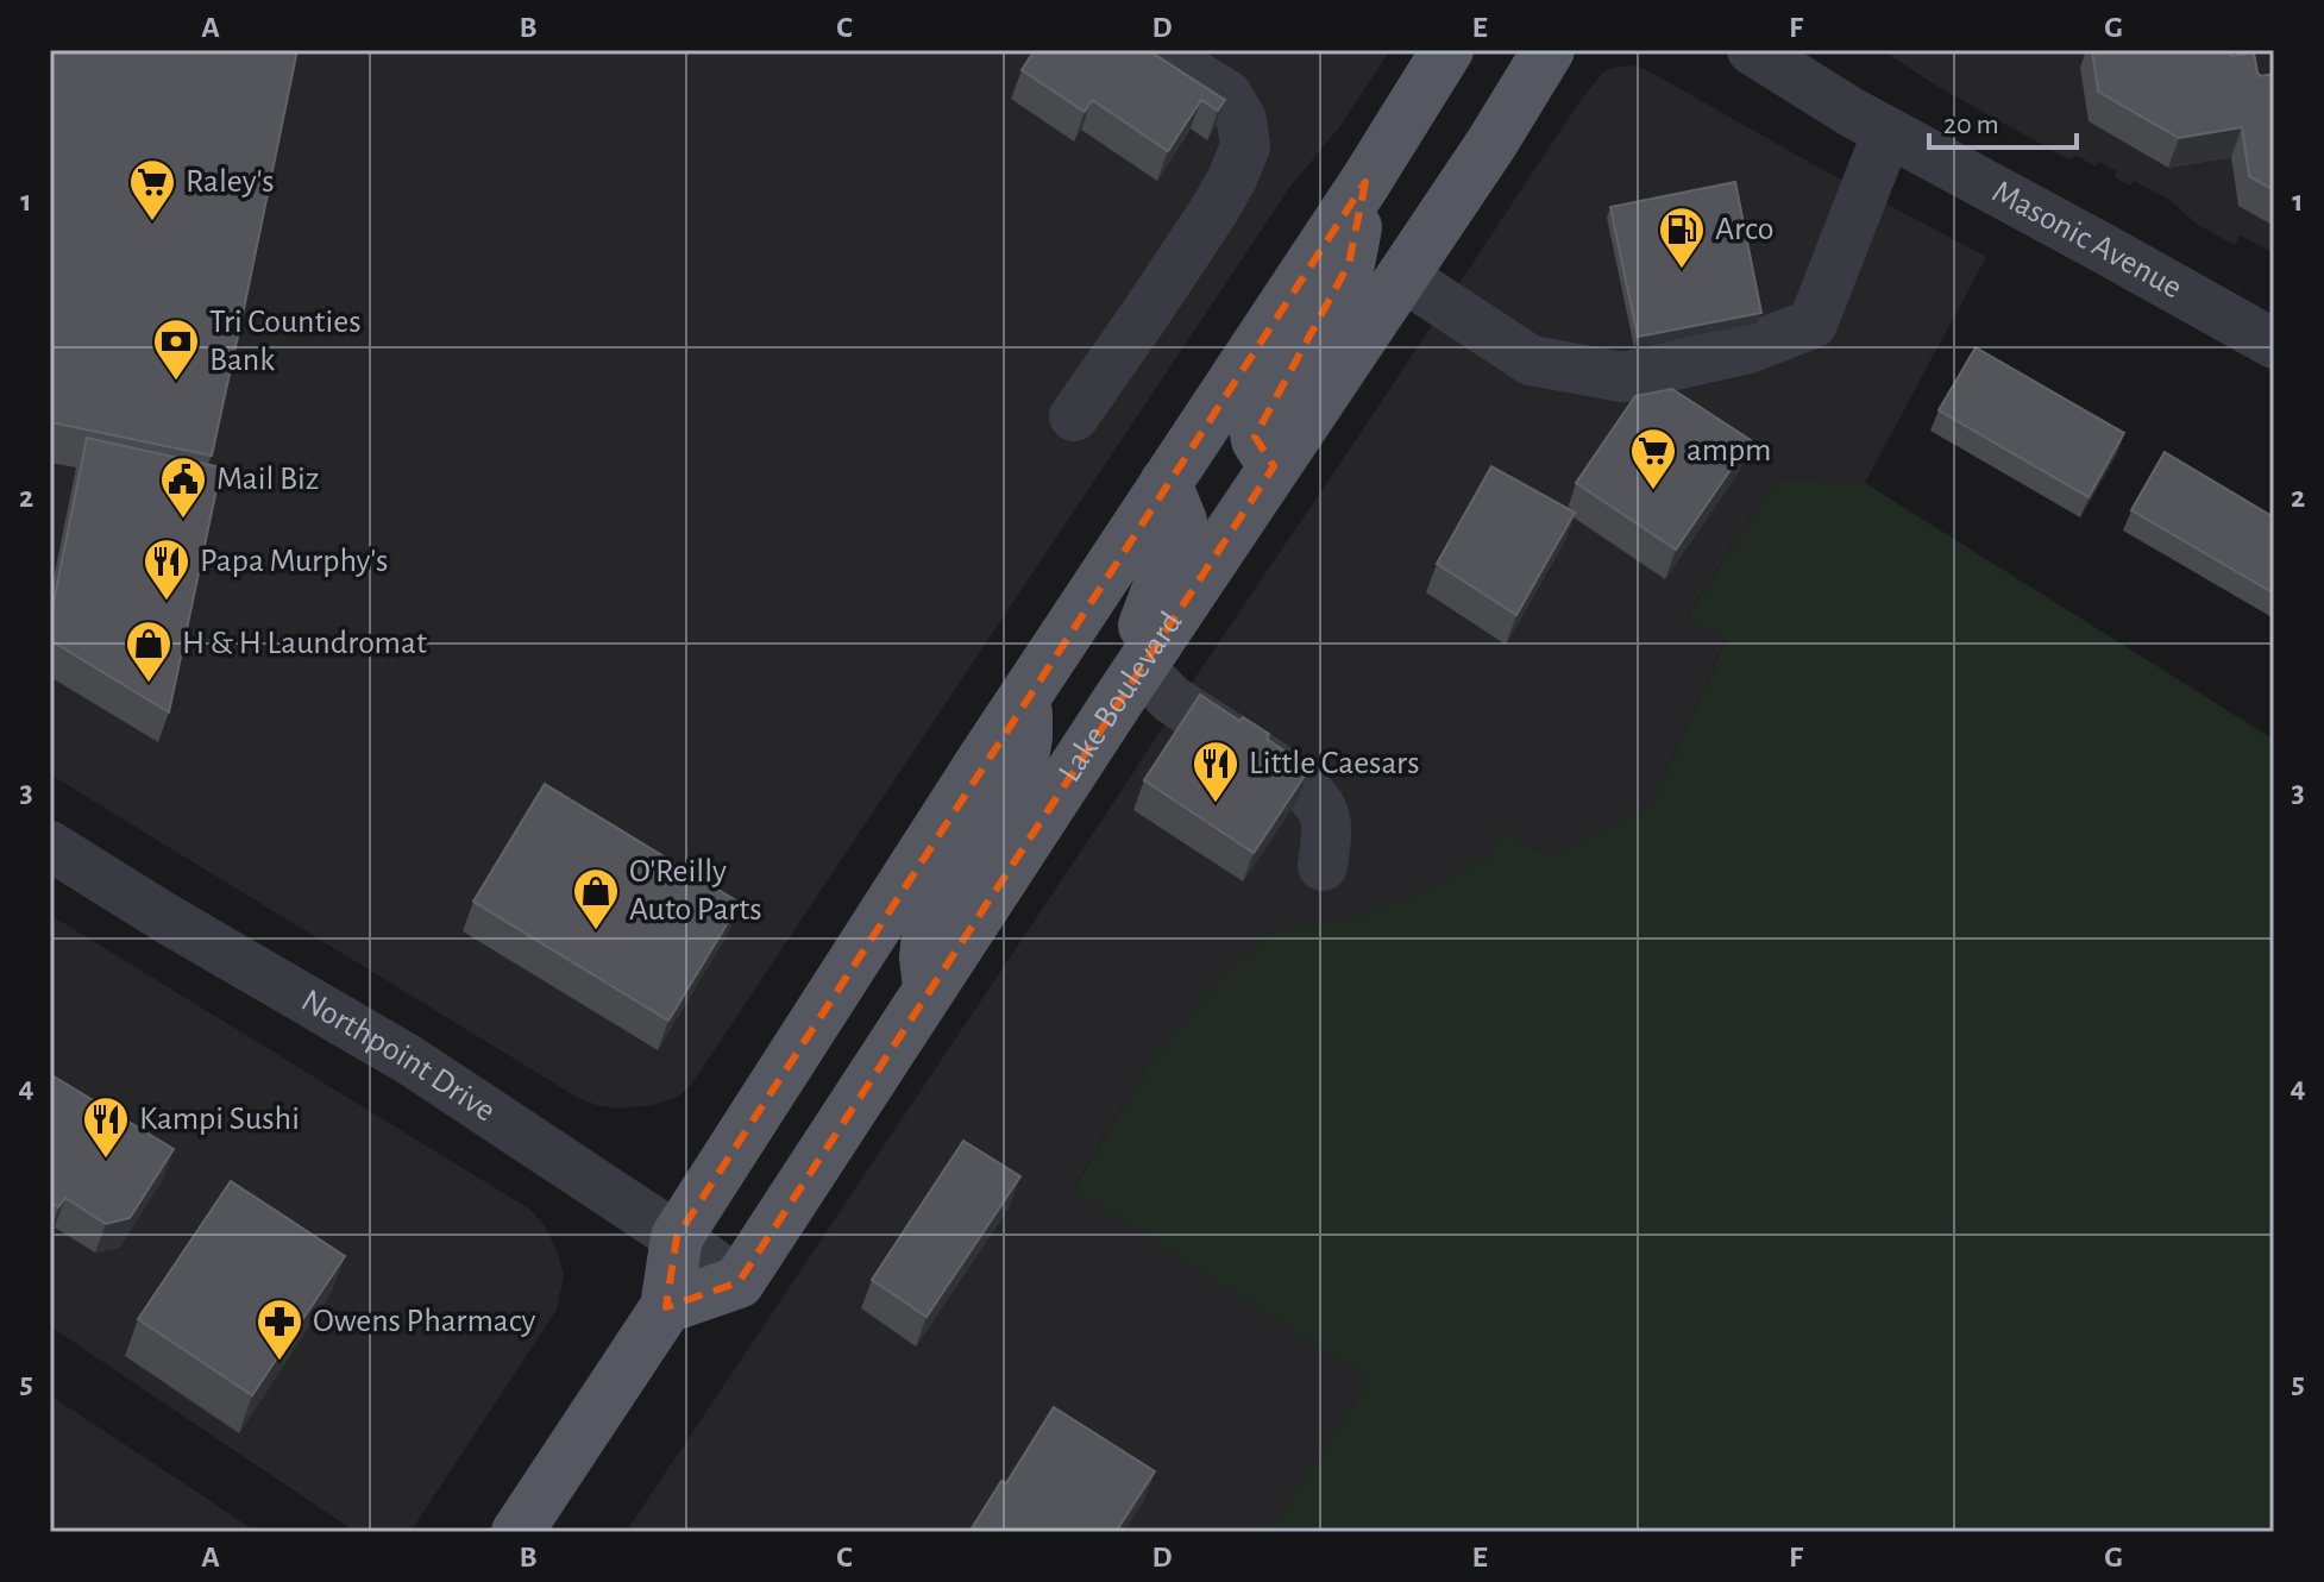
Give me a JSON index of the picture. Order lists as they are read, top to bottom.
{
  "streets": {
    "main road": ["Lake Boulevard"],
    "street": ["Masonic Avenue", "Northpoint Drive"]
  },
  "crossings": [
    ["Lake Boulevard", "Northpoint Drive"]
  ],
  "places": {
    "supermarket": ["Raley's", "ampm"],
    "fuel station": ["Arco"],
    "bank": ["Tri Counties Bank"],
    "public building": ["Mail Biz"],
    "restaurant": ["Papa Murphy's", "Little Caesars", "Kampi Sushi"],
    "shop": ["H & H Laundromat", "O'Reilly Auto Parts"],
    "pharmacy": ["Owens Pharmacy"]
  },
  "scale_bar": "20 m",
  "grid": {
    "columns": [
      "A",
      "B",
      "C",
      "D",
      "E",
      "F",
      "G"
    ],
    "rows": [
      "1",
      "2",
      "3",
      "4",
      "5"
    ]
  }
}
